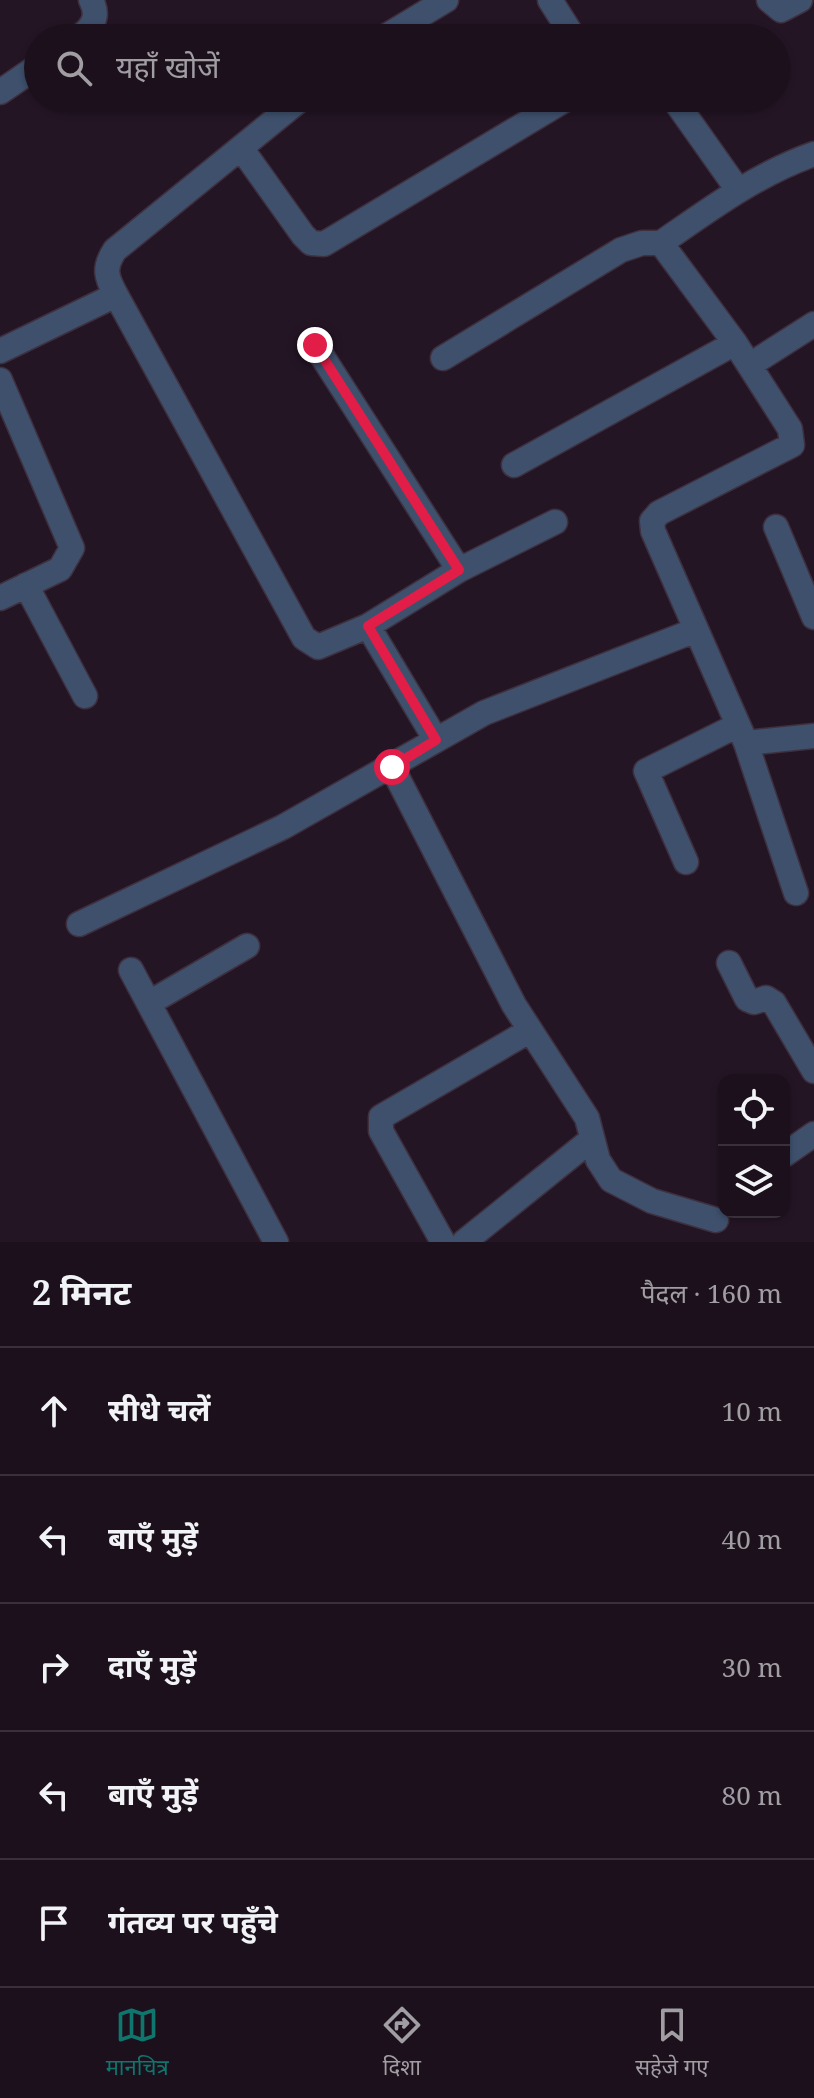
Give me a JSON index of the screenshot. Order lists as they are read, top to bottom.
{
  "page": {
    "search": "यहाँ खोजें",
    "heading": ["2 मिनट", "पैदल · 160 m"],
    "list": [
      ["सीधे चलें", "10 m"],
      ["बाएँ मुड़ें", "40 m"],
      ["दाएँ मुड़ें", "30 m"],
      ["बाएँ मुड़ें", "80 m"],
      "गंतव्य पर पहुँचे"
    ],
    "nav": ["मानचित्र", "दिशा", "सहेजे गए"]
  }
}
